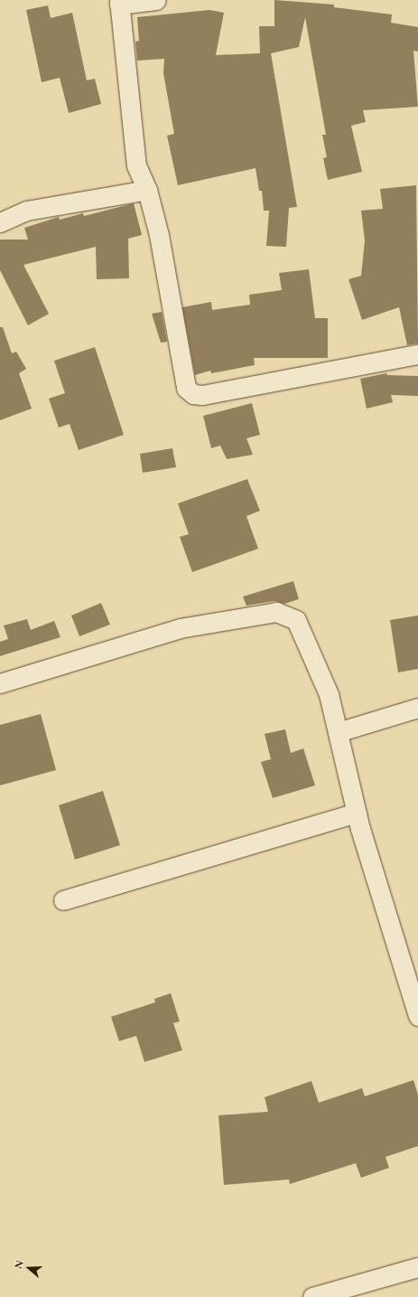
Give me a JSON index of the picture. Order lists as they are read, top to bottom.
{
  "north": "left"
}
